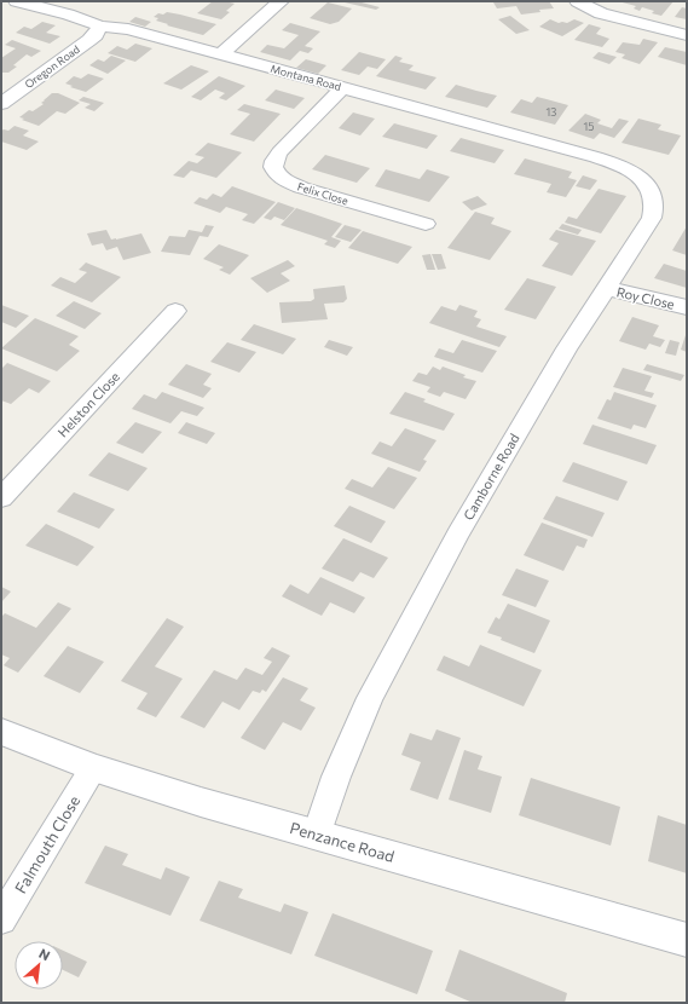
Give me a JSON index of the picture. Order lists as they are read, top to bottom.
{
  "streets": {
    "street": [
      "Oregon Road",
      "Montana Road",
      "Felix Close",
      "Roy Close",
      "Helston Close",
      "Camborne Road",
      "Penzance Road",
      "Falmouth Close"
    ]
  },
  "crossings": [
    ["Oregon Road", "Montana Road"],
    ["Montana Road", "Felix Close"],
    ["Montana Road", "Camborne Road"],
    ["Roy Close", "Camborne Road"],
    ["Camborne Road", "Penzance Road"],
    ["Penzance Road", "Falmouth Close"]
  ],
  "house_numbers": ["13", "15"],
  "north": "top right"
}
